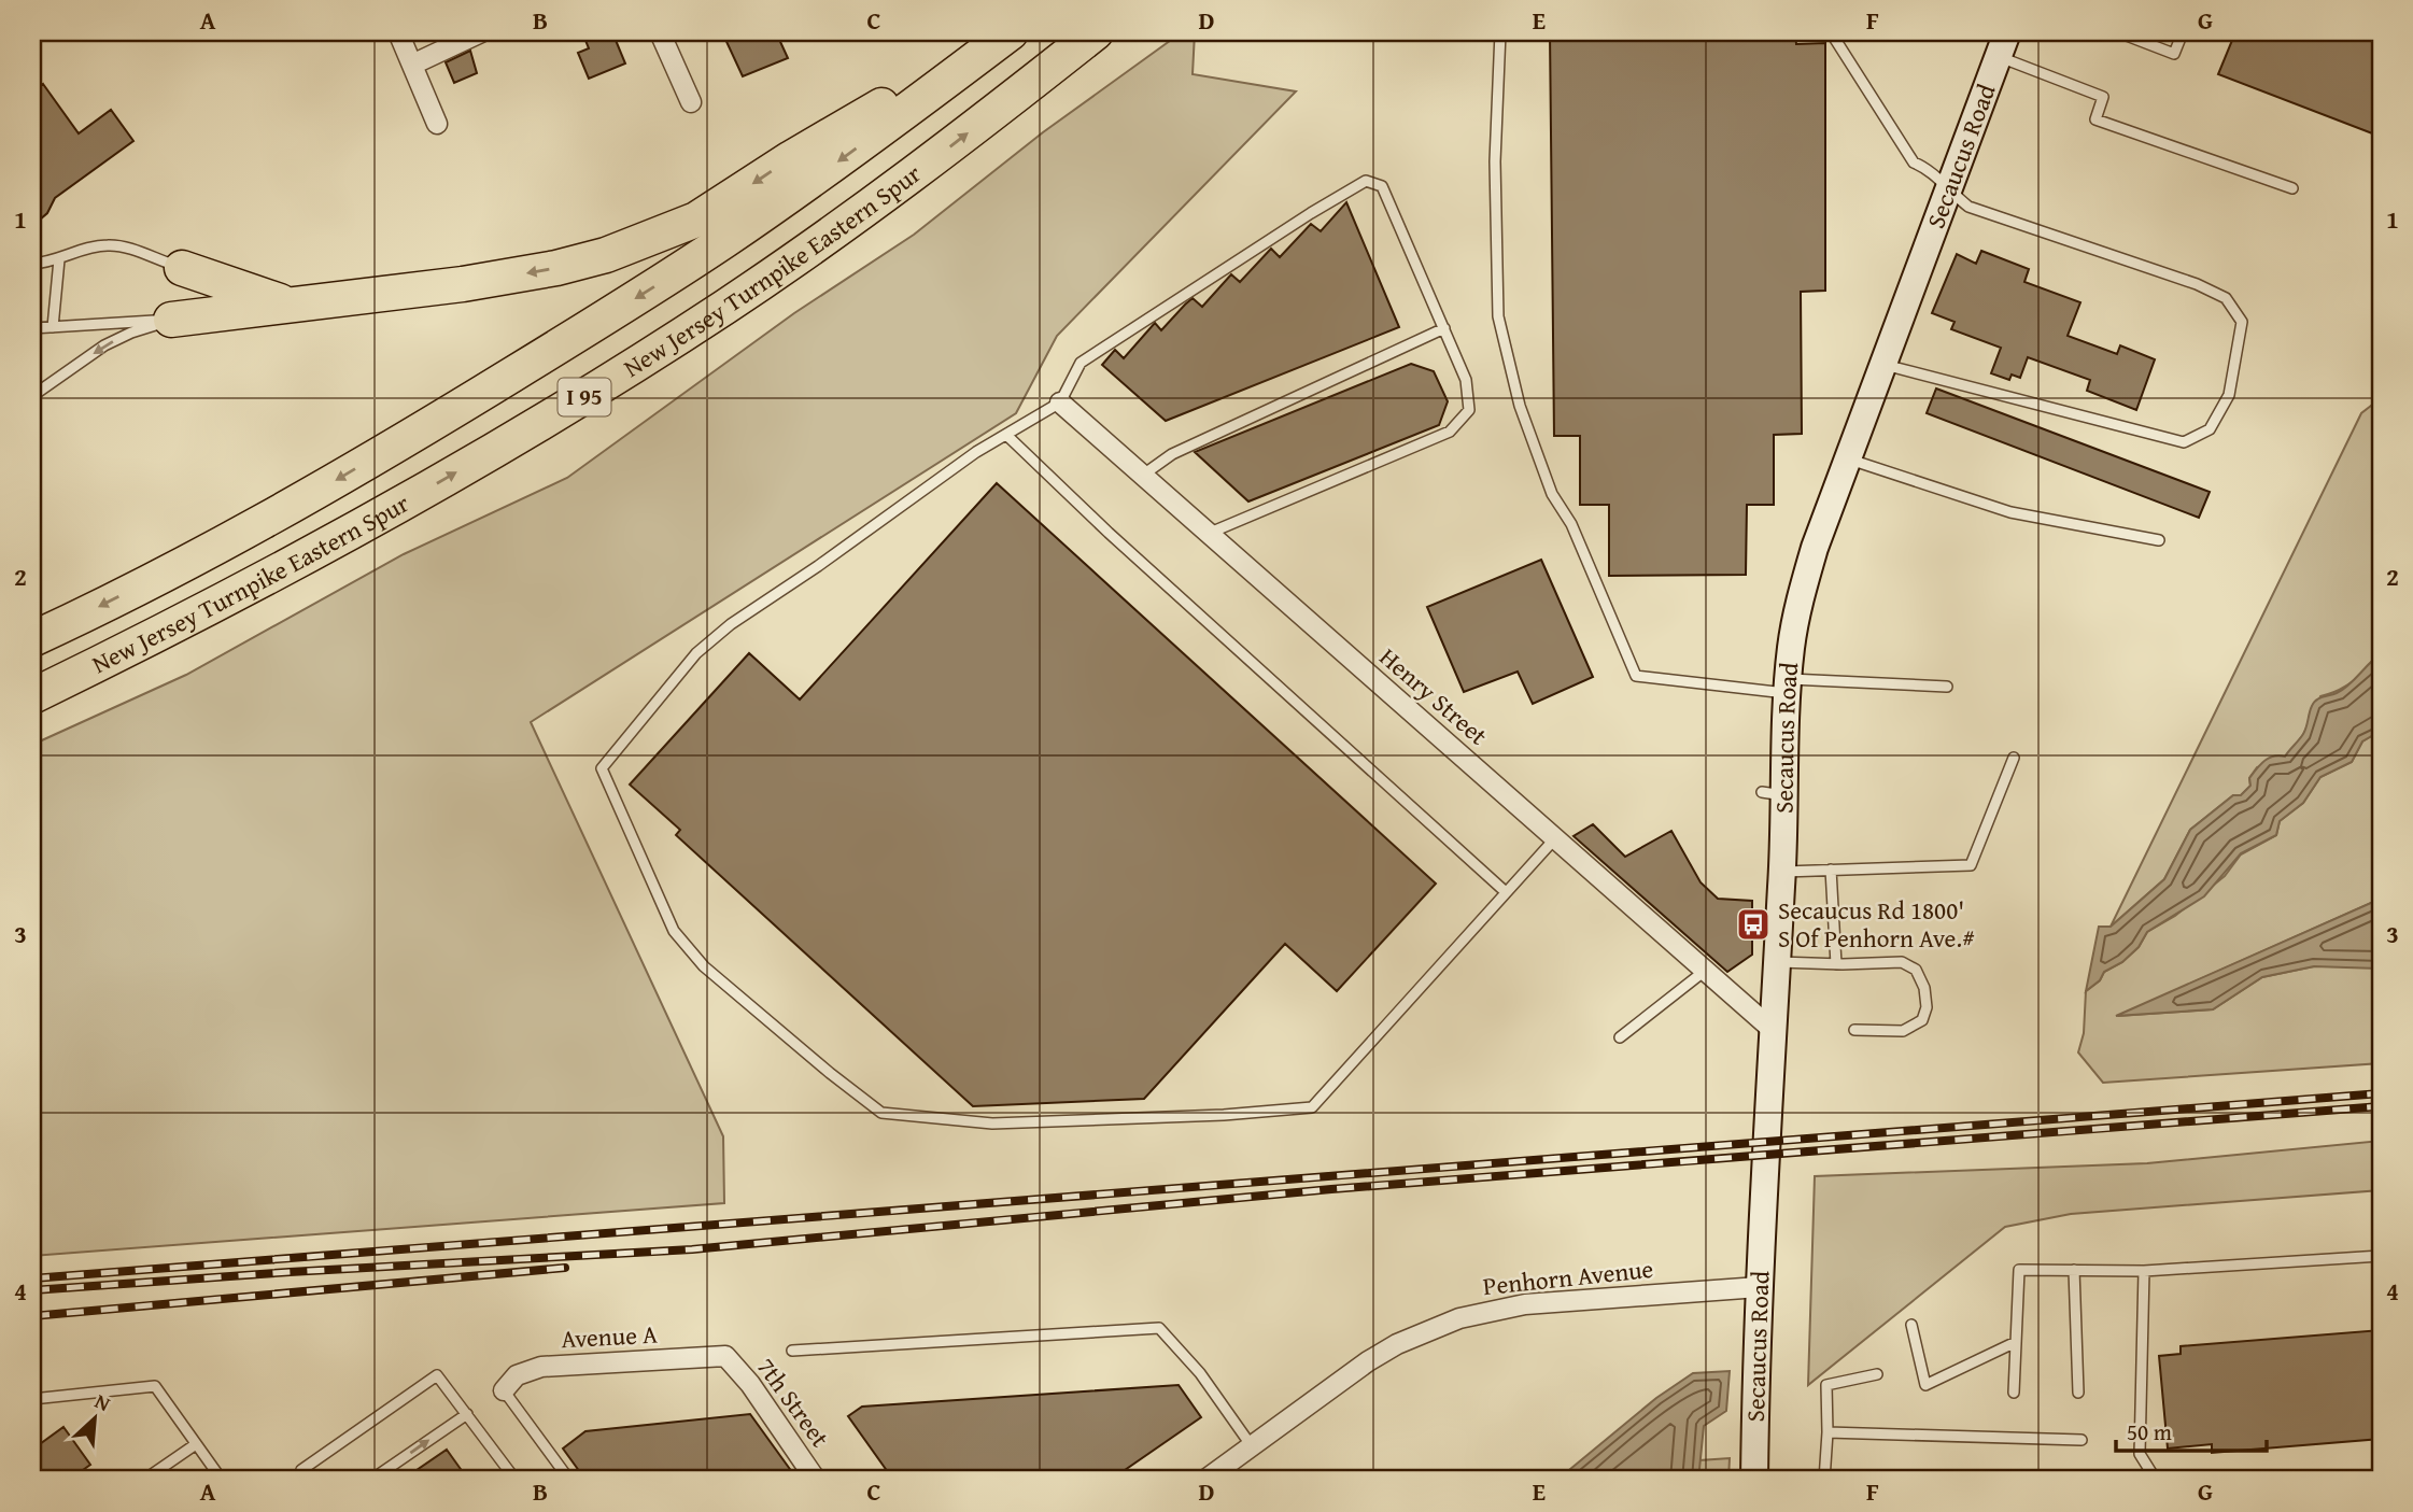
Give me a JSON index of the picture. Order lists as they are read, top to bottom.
{
  "streets": {
    "highway": ["New Jersey Turnpike Eastern Spur", "I 95"],
    "main road": ["Secaucus Road"],
    "street": [
      "Henry Street",
      "Penhorn Avenue",
      "Avenue A",
      "7th Street"
    ]
  },
  "crossings": [
    ["Secaucus Road", "Henry Street"],
    ["Secaucus Road", "Penhorn Avenue"],
    ["Avenue A", "7th Street"]
  ],
  "places": {
    "bus stop": ["Secaucus Rd 1800' S Of Penhorn Ave.#"]
  },
  "scale_bar": "50 m",
  "north": "top right",
  "grid": {
    "columns": [
      "A",
      "B",
      "C",
      "D",
      "E",
      "F",
      "G"
    ],
    "rows": [
      "1",
      "2",
      "3",
      "4"
    ]
  }
}
